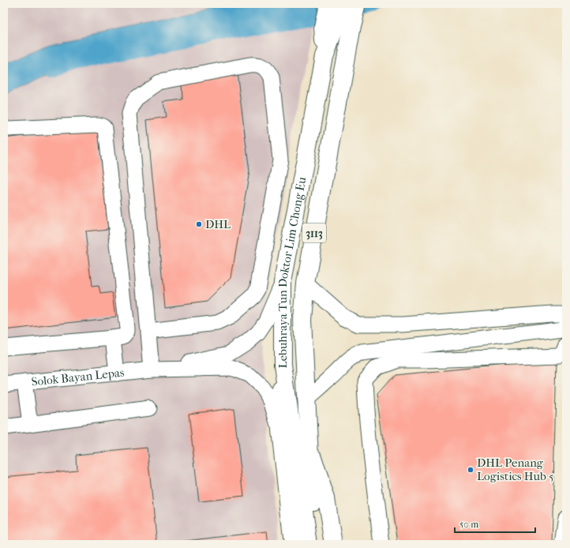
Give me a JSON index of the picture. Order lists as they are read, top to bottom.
{
  "streets": {
    "main road": ["3113", "Lebuhraya Tun Doktor Lim Chong Eu"],
    "street": ["Solok Bayan Lepas"]
  },
  "crossings": [
    ["Lebuhraya Tun Doktor Lim Chong Eu", "Solok Bayan Lepas"]
  ],
  "places": ["DHL", "DHL Penang Logistics Hub 5"],
  "scale_bar": "50 m"
}
